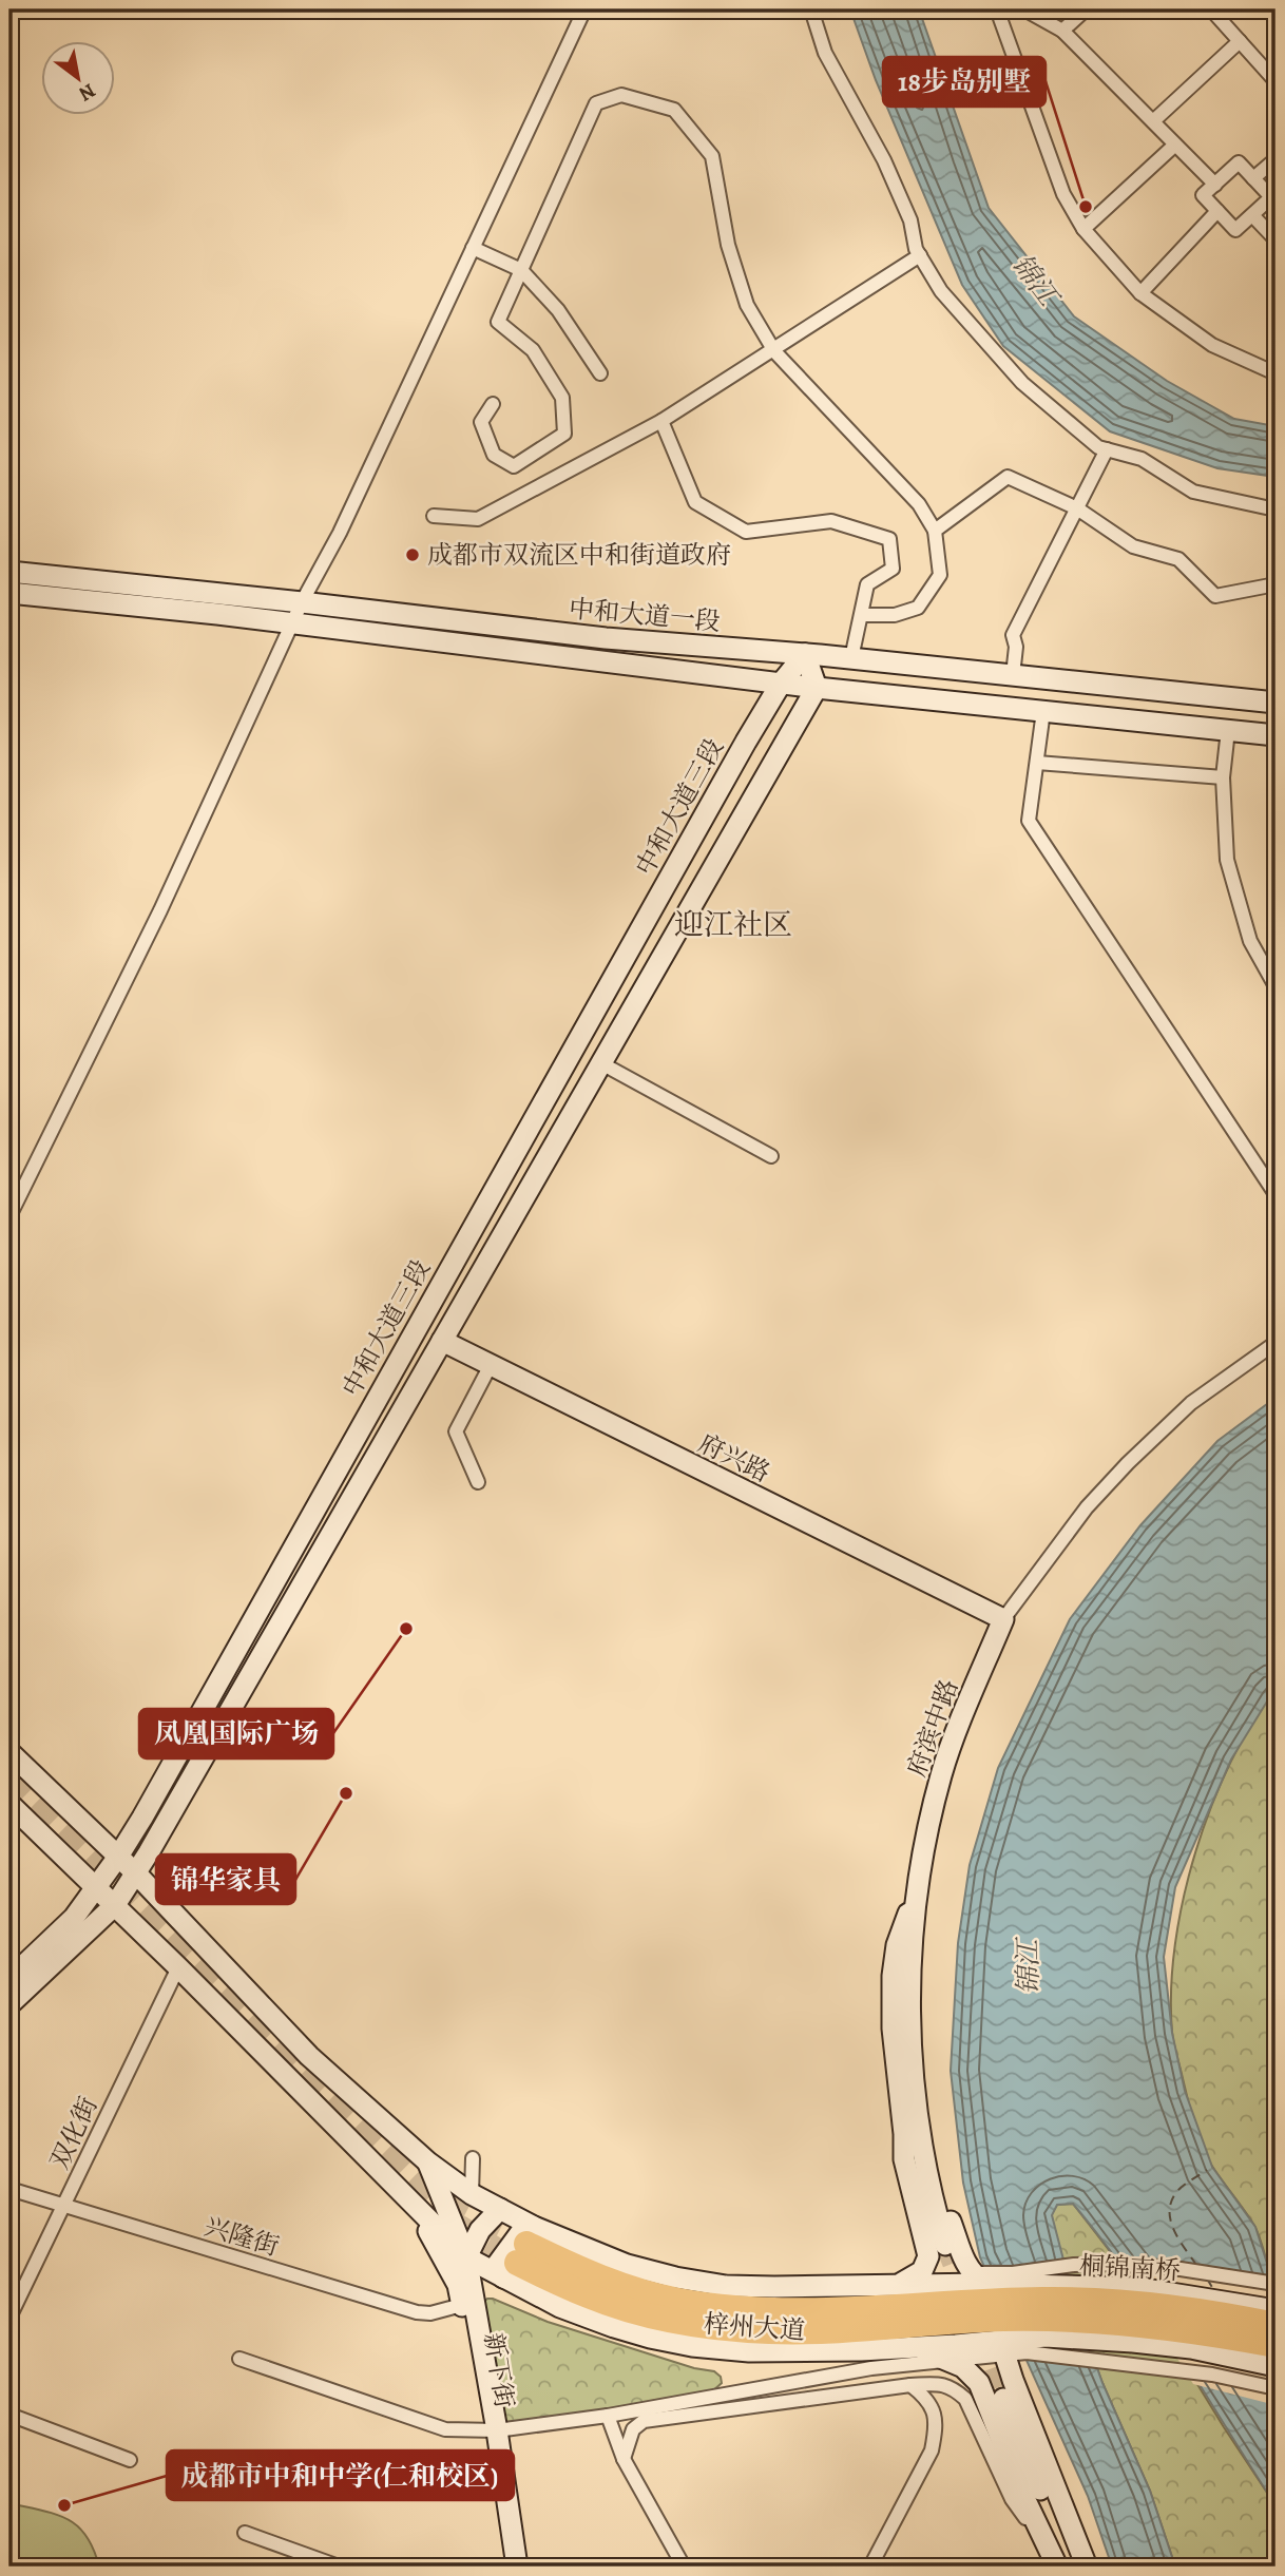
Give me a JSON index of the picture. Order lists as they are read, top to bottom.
{
  "streets": {
    "highway": ["桐锦南桥", "梓州大道"],
    "main road": [
      "中和大道一段",
      "中和大道三段",
      "府兴路",
      "府滨中路",
      "新下街"
    ],
    "street": ["双化街", "兴隆街"]
  },
  "crossings": [
    ["中和大道一段", "中和大道三段"],
    ["府兴路", "府滨中路"],
    ["府滨中路", "桐锦南桥"],
    ["府滨中路", "梓州大道"],
    ["双化街", "兴隆街"],
    ["兴隆街", "新下街"],
    ["桐锦南桥", "梓州大道"]
  ],
  "districts": ["迎江社区"],
  "water": ["锦江"],
  "places": [
    "18步岛别墅",
    "成都市双流区中和街道政府",
    "凤凰国际广场",
    "锦华家具",
    "成都市中和中学(仁和校区)"
  ],
  "north": "bottom right"
}
